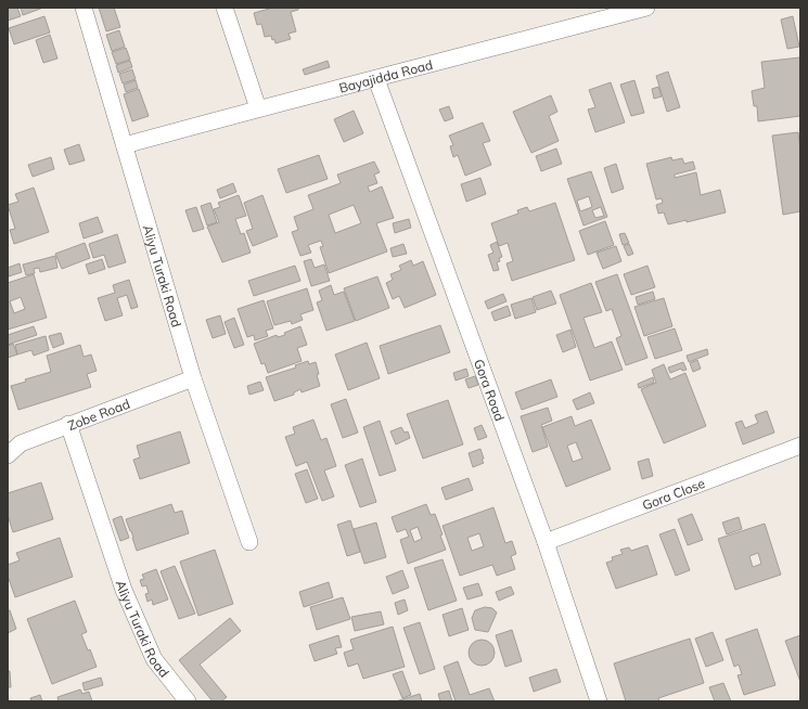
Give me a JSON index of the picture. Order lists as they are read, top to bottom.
{
  "streets": {
    "street": [
      "Bayajidda Road",
      "Aliyu Turaki Road",
      "Gora Road",
      "Zobe Road",
      "Gora Close"
    ]
  },
  "crossings": [
    ["Bayajidda Road", "Aliyu Turaki Road"],
    ["Bayajidda Road", "Gora Road"],
    ["Aliyu Turaki Road", "Zobe Road"],
    ["Gora Road", "Gora Close"]
  ]
}
